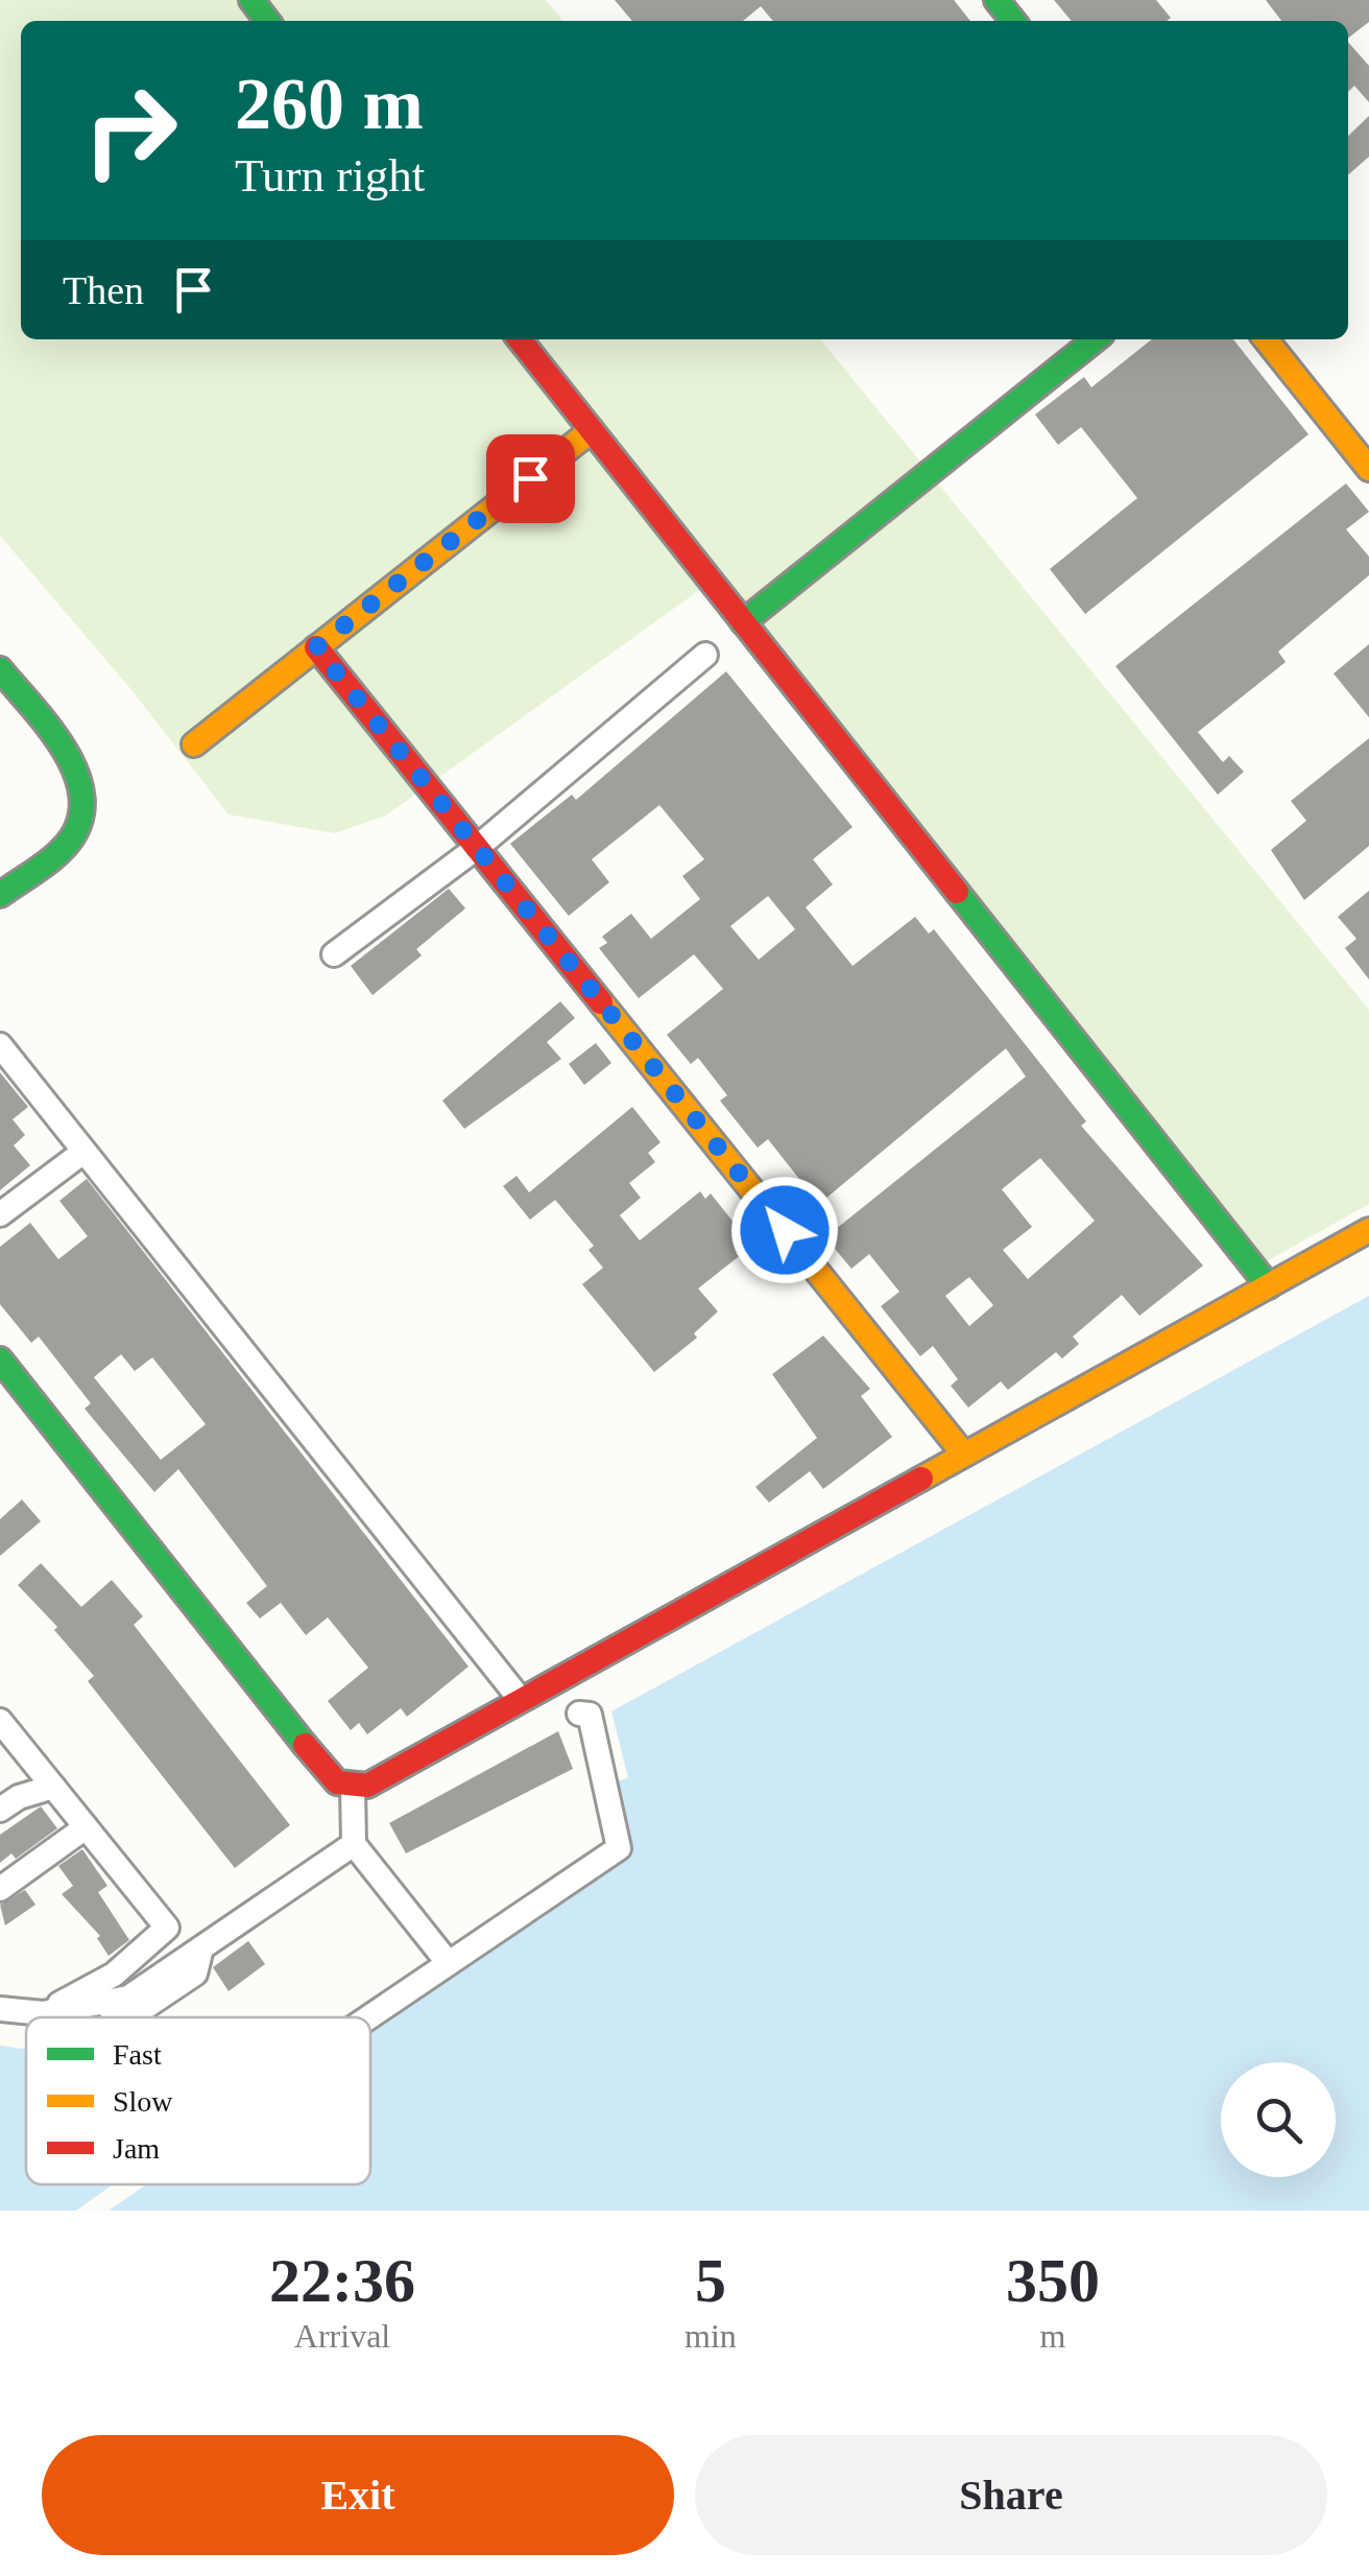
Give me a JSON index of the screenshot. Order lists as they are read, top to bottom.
{
  "legend": ["Fast", "Slow", "Jam"],
  "page": {
    "turn": ["260 m", "Turn right"],
    "then": "Then",
    "eta": [
      "22:36",
      "Arrival",
      "5",
      "min",
      "350",
      "m"
    ],
    "buttons": ["Exit", "Share"]
  }
}
